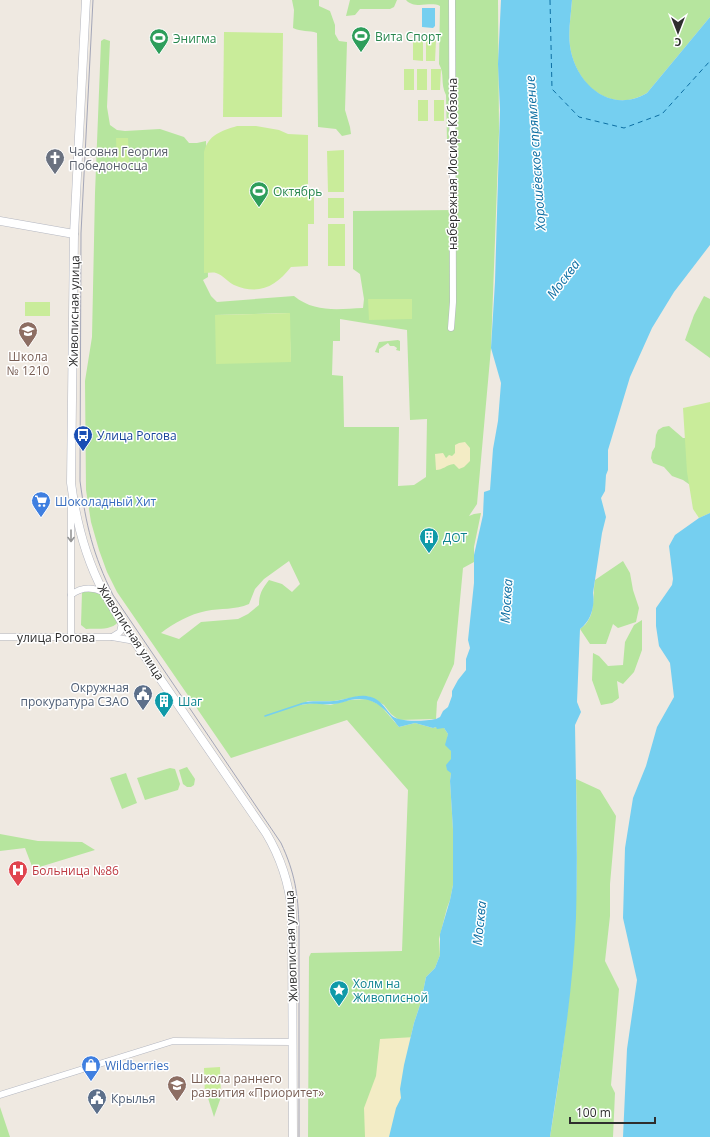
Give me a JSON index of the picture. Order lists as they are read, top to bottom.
{
  "streets": {
    "street": ["набережная Иосифа Кобзона", "Живописная улица", "улица Рогова"]
  },
  "crossings": [
    ["Живописная улица", "улица Рогова"]
  ],
  "water": ["Хорошёвское спрямление", "Москва"],
  "places": {
    "sports": ["Вита Спорт", "Энигма", "Октябрь"],
    "church": ["Часовня Георгия Победоносца"],
    "school or university": ["Школа № 1210", "Школа раннего развития «Приоритет»"],
    "bus stop": ["Улица Рогова"],
    "supermarket": ["Шоколадный Хит"],
    "building": ["ДОТ", "Шаг"],
    "public building": ["Окружная прокуратура СЗАО", "Крылья"],
    "hospital": ["Больница №86"],
    "place": ["Холм на Живописной"],
    "shop": ["Wildberries"]
  },
  "scale_bar": "100 m",
  "north": "bottom"
}
